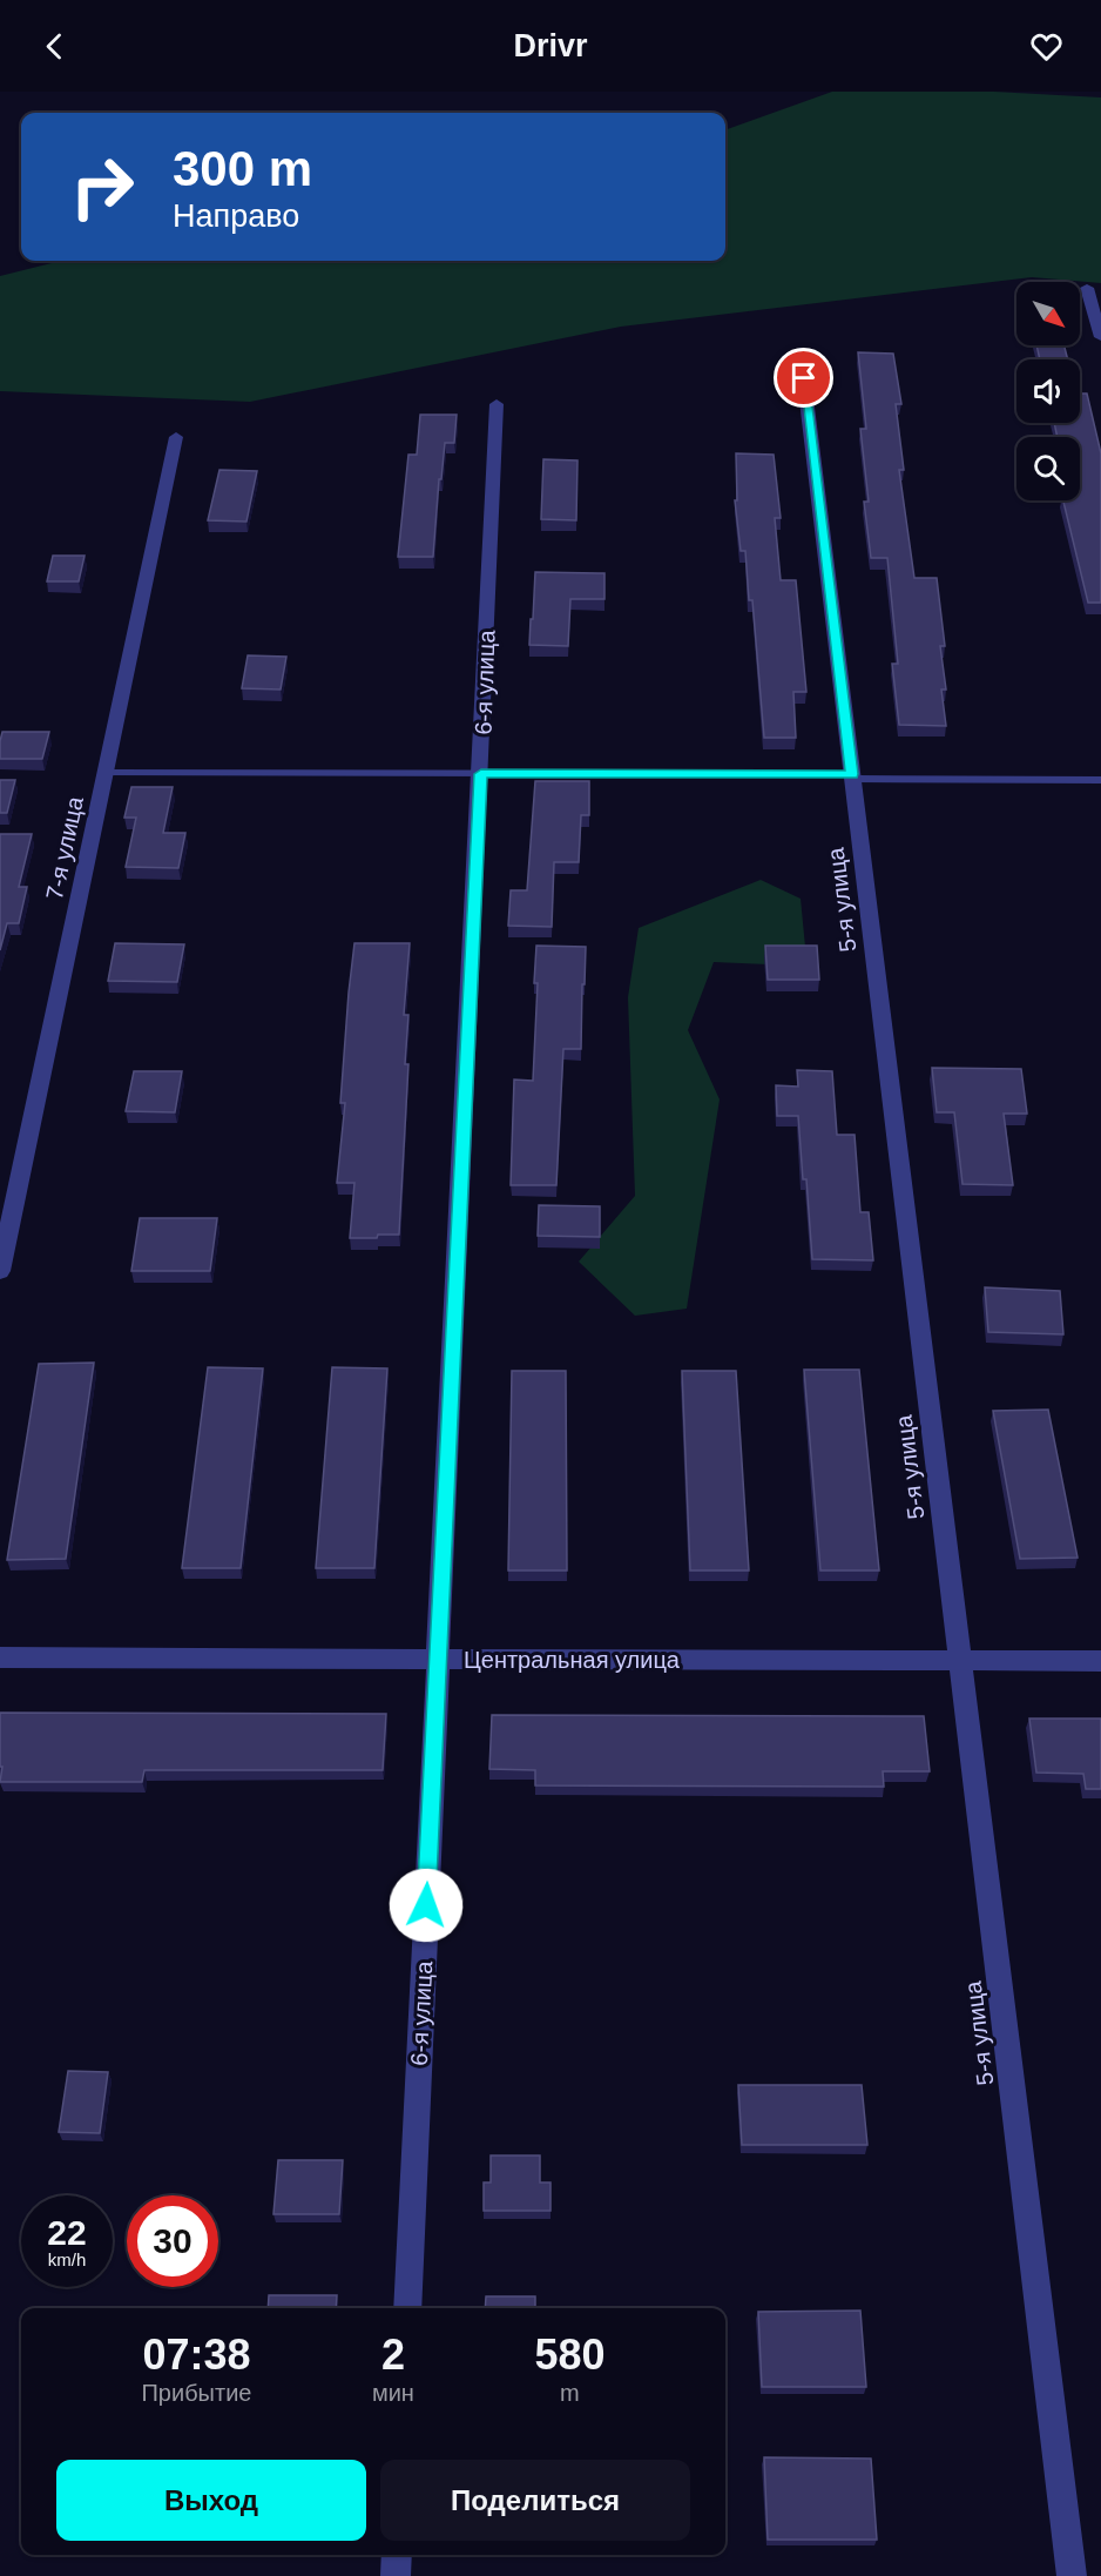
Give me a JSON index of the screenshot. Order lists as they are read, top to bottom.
{
  "streets": {
    "street": [
      "6-я улица",
      "7-я улица",
      "5-я улица",
      "Центральная улица"
    ]
  },
  "crossings": [
    ["6-я улица", "Центральная улица"],
    ["5-я улица", "Центральная улица"]
  ],
  "north": "bottom right",
  "page": {
    "header": "Drivr",
    "turn": ["300 m", "Направо"],
    "speed": "22 km/h",
    "limit": "30",
    "eta": [
      "07:38",
      "Прибытие",
      "2",
      "мин",
      "580",
      "m"
    ],
    "buttons": ["Выход", "Поделиться"]
  }
}
